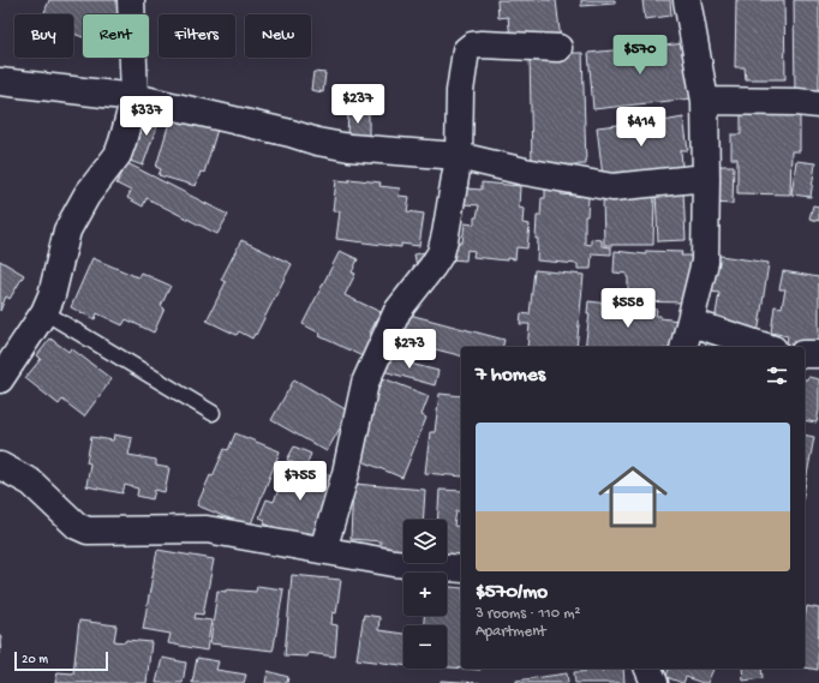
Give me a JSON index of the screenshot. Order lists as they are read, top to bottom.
{
  "scale_bar": "20 m",
  "page": {
    "chip": [
      "Buy",
      "Rent",
      "Filters",
      "New"
    ],
    "price": [
      "$570",
      "$237",
      "$337",
      "$414",
      "$558",
      "$273",
      "$755"
    ],
    "heading": "7 homes",
    "list": [
      {
        "name": "$570/mo",
        "note": "3 rooms · 110 m² · Apartment"
      }
    ],
    "map_buttons": ["+", "−"],
    "scale": "20 m"
  }
}
